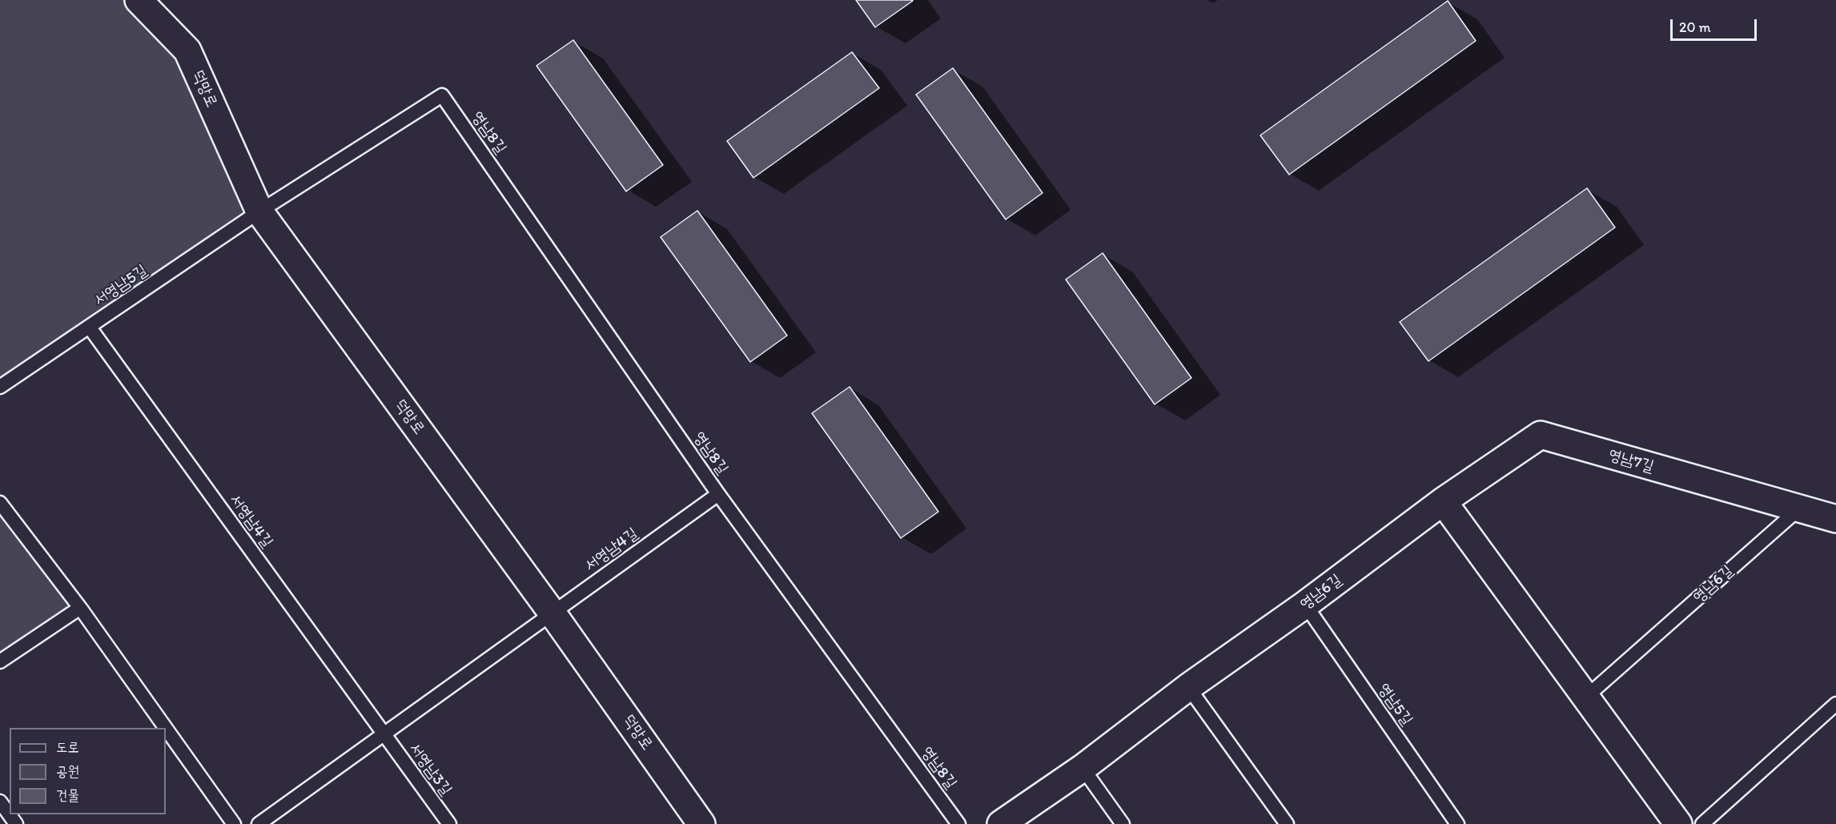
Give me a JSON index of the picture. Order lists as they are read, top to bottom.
{
  "streets": {
    "street": ["덕망로", "영남7길", "영남6길"],
    "lane": [
      "영남8길",
      "서영남5길",
      "서영남4길",
      "영남5길",
      "서영남3길"
    ]
  },
  "crossings": [
    ["덕망로", "서영남5길"],
    ["덕망로", "서영남4길"],
    ["영남8길", "서영남5길"],
    ["영남8길", "서영남4길"],
    ["서영남5길", "서영남4길"],
    ["영남7길", "영남6길"],
    ["서영남4길", "서영남3길"],
    ["영남6길", "영남5길"]
  ],
  "legend": ["도로", "공원", "건물"],
  "scale_bar": "20 m"
}
